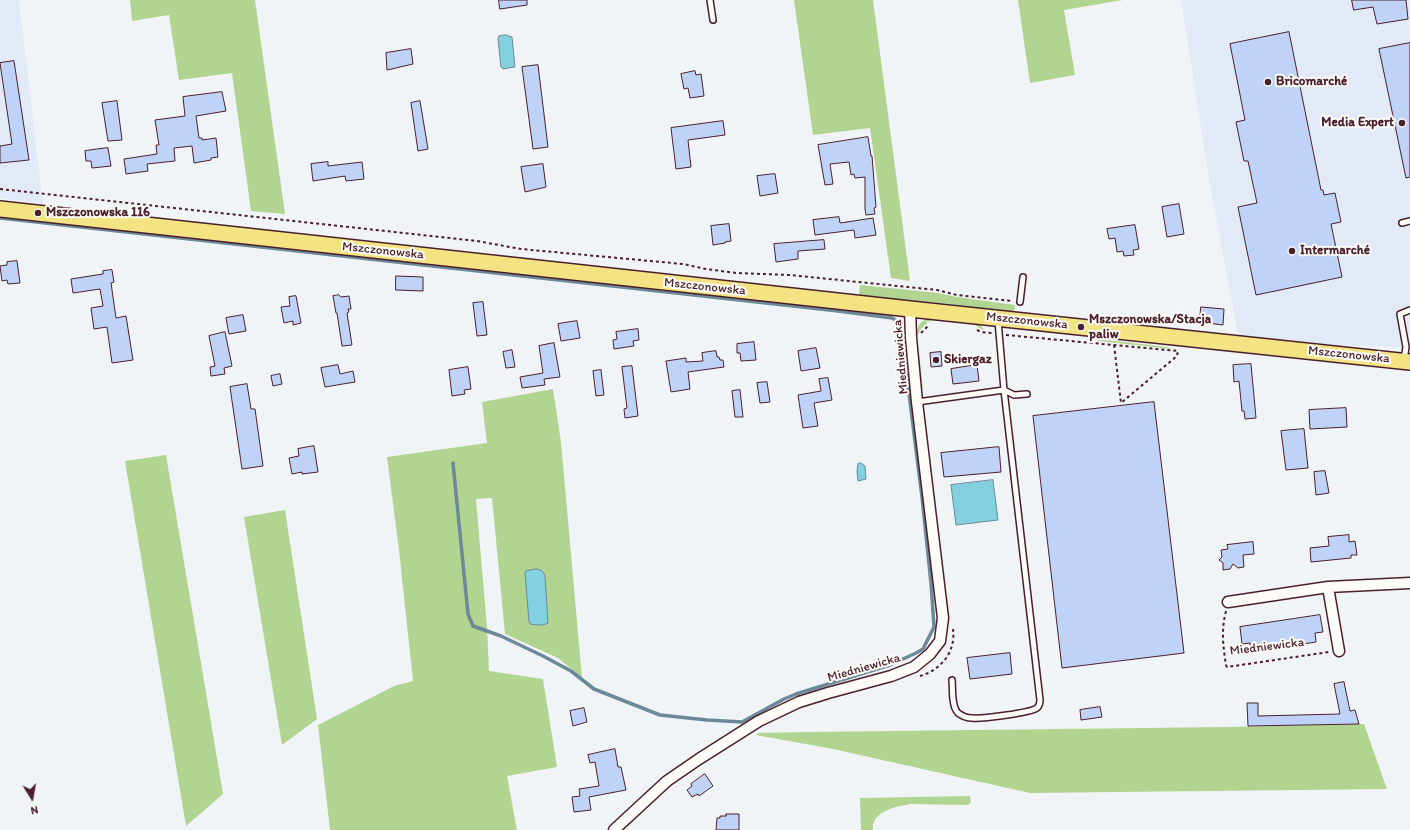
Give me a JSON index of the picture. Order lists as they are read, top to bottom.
{
  "streets": {
    "main road": ["Mszczonowska"],
    "street": ["Miedniewicka"]
  },
  "crossings": [
    ["Mszczonowska", "Miedniewicka"]
  ],
  "places": [
    "Bricomarché",
    "Media Expert",
    "Mszczonowska 116",
    "Intermarché",
    "Mszczonowska/Stacja paliw",
    "Skiergaz"
  ],
  "north": "bottom"
}
